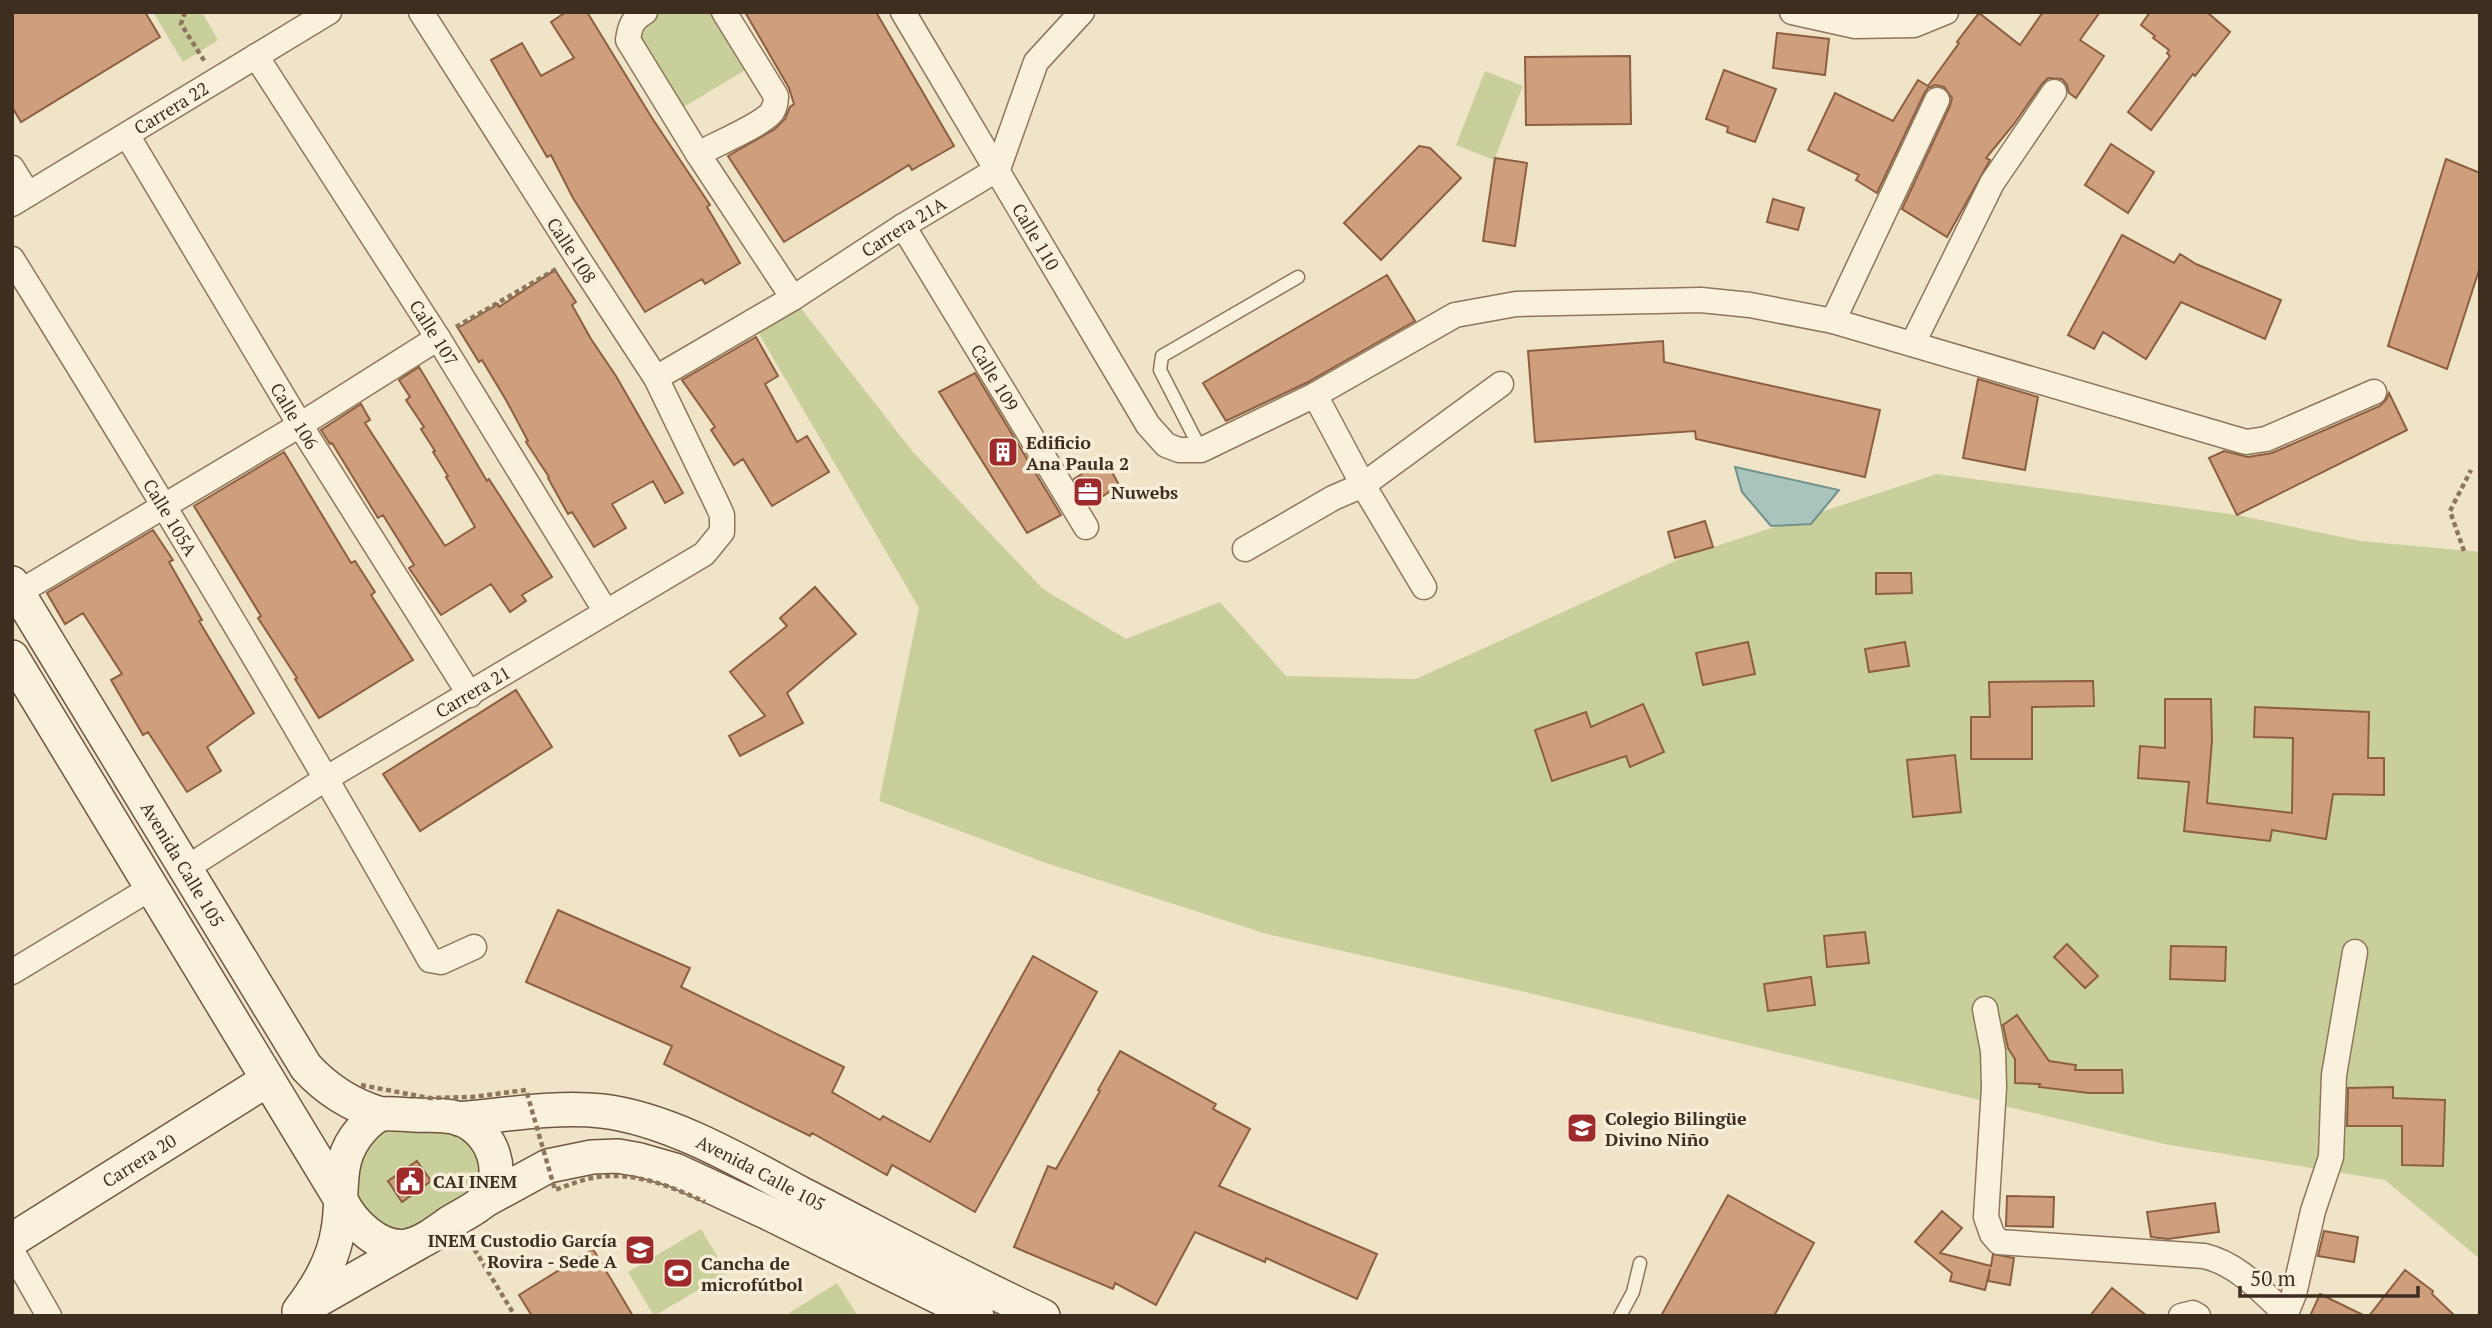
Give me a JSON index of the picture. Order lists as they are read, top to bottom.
{
  "streets": {
    "main road": ["Avenida Calle 105", "Carrera 20"],
    "street": [
      "Carrera 22",
      "Carrera 21A",
      "Calle 110",
      "Calle 108",
      "Calle 107",
      "Calle 109",
      "Calle 106",
      "Calle 105A",
      "Carrera 21"
    ]
  },
  "crossings": [
    ["Carrera 22", "Calle 107"],
    ["Carrera 22", "Calle 106"],
    ["Carrera 21A", "Calle 110"],
    ["Carrera 21A", "Calle 108"],
    ["Carrera 21A", "Calle 109"],
    ["Calle 108", "Carrera 21"],
    ["Calle 107", "Carrera 21"],
    ["Calle 106", "Carrera 21"],
    ["Calle 105A", "Carrera 21"],
    ["Carrera 21", "Avenida Calle 105"]
  ],
  "places": {
    "building": ["Edificio Ana Paula 2"],
    "office": ["Nuwebs"],
    "school or university": ["Colegio Bilingüe Divino Niño", "INEM Custodio García Rovira - Sede A"],
    "public building": ["CAI INEM"],
    "sports": ["Cancha de microfútbol"]
  },
  "scale_bar": "50 m"
}
